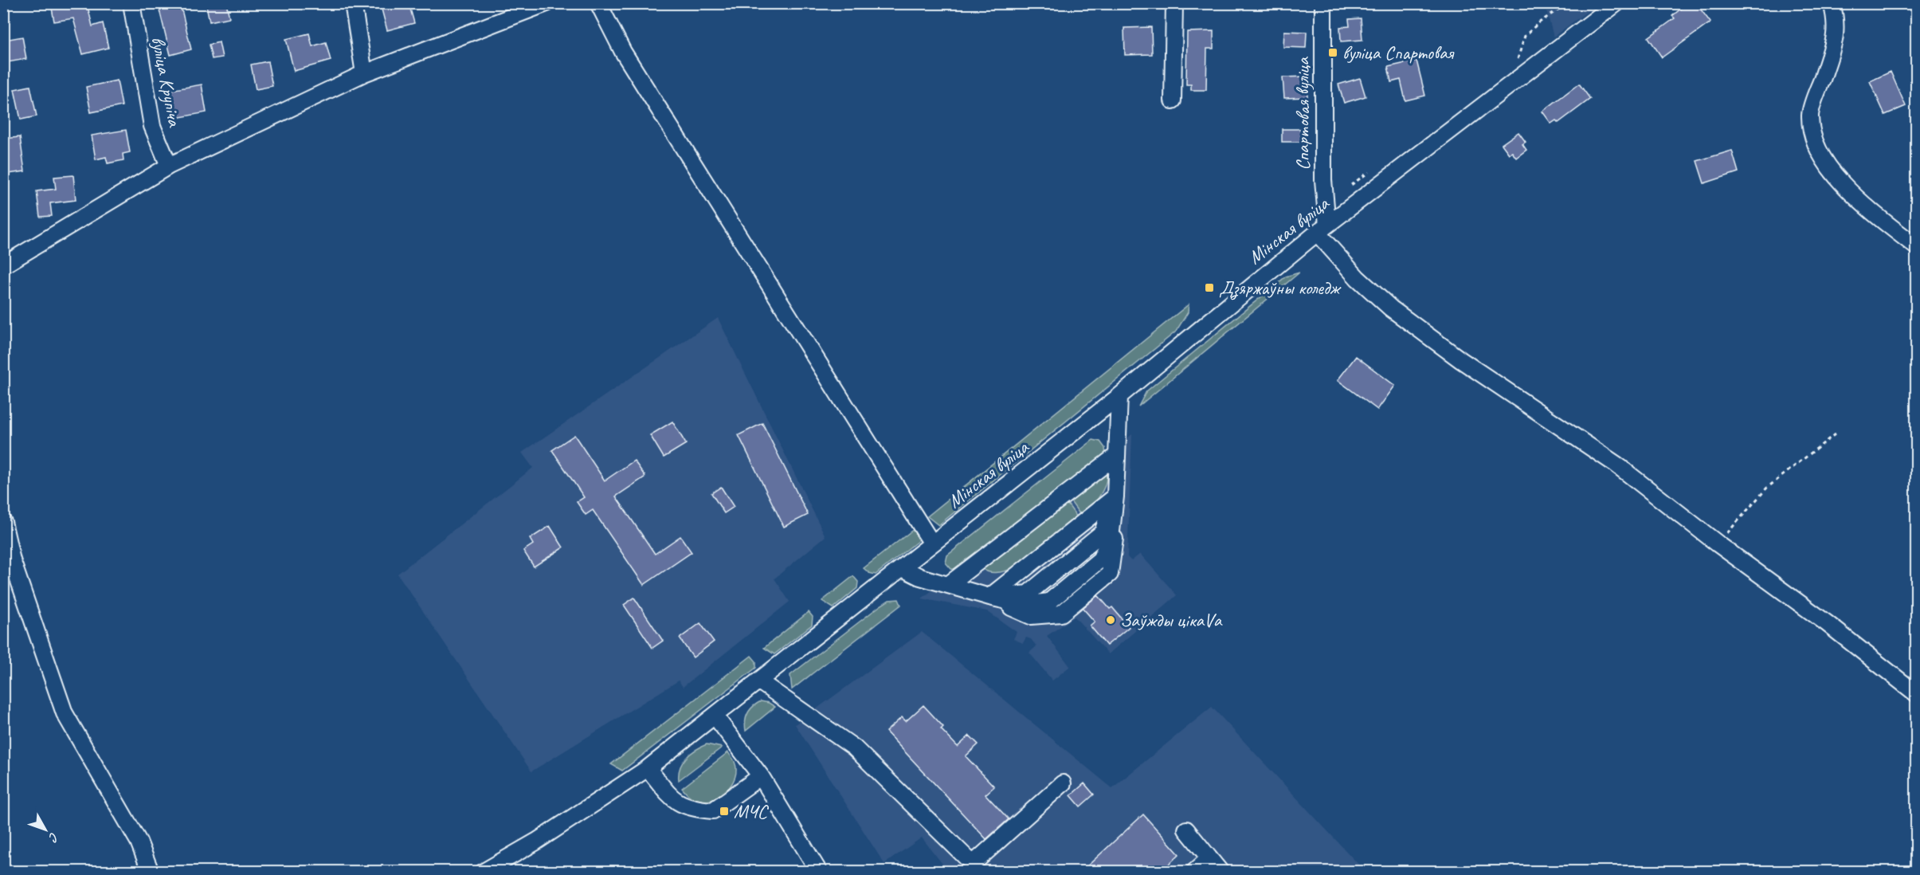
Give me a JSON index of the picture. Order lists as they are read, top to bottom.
{
  "streets": {
    "street": ["вуліца Крупіча", "Спартовая вуліца", "Мінская вуліца"]
  },
  "crossings": [
    ["Спартовая вуліца", "Мінская вуліца"]
  ],
  "places": {
    "transit": ["вуліца Спартовая", "Дзяржаўны коледж", "МЧС"],
    "other": ["Заўжды цікаVа"]
  },
  "north": "bottom right"
}
